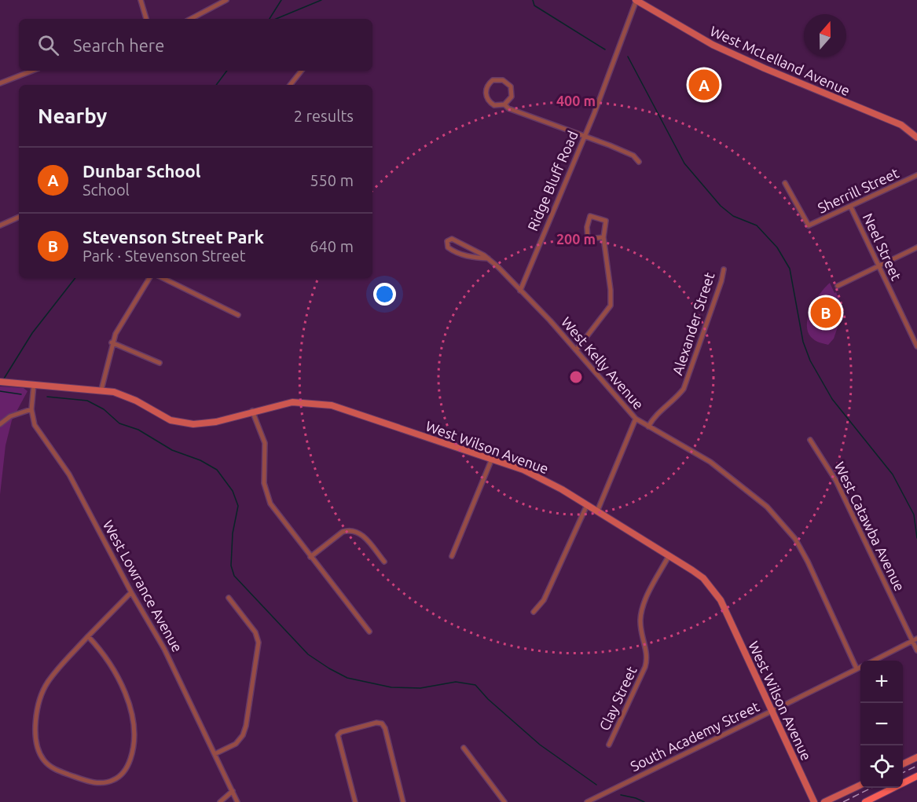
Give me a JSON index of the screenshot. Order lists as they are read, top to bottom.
{
  "streets": {
    "street": [
      "West McLelland Avenue",
      "Ridge Bluff Road",
      "Sherrill Street",
      "Neel Street",
      "Alexander Street",
      "West Kelly Avenue",
      "West Wilson Avenue",
      "West Catawba Avenue",
      "West Lowrance Avenue",
      "Clay Street",
      "South Academy Street"
    ]
  },
  "crossings": [
    ["West McLelland Avenue", "Ridge Bluff Road"],
    ["Ridge Bluff Road", "West Kelly Avenue"],
    ["Sherrill Street", "Neel Street"],
    ["Alexander Street", "West Kelly Avenue"],
    ["West Kelly Avenue", "South Academy Street"],
    ["West Wilson Avenue", "West Lowrance Avenue"],
    ["West Wilson Avenue", "Clay Street"],
    ["West Wilson Avenue", "South Academy Street"],
    ["West Catawba Avenue", "South Academy Street"]
  ],
  "north": "top",
  "page": {
    "search": "Search here",
    "pins": ["A", "B"],
    "heading": ["Nearby", "2 results"],
    "list": [
      {
        "mark": "A",
        "name": "Dunbar School",
        "note": "School",
        "value": "550 m"
      },
      {
        "mark": "B",
        "name": "Stevenson Street Park",
        "note": "Park · Stevenson Street",
        "value": "640 m"
      }
    ],
    "map_buttons": ["+", "−"]
  },
  "rings": ["400 m", "200 m"]
}
